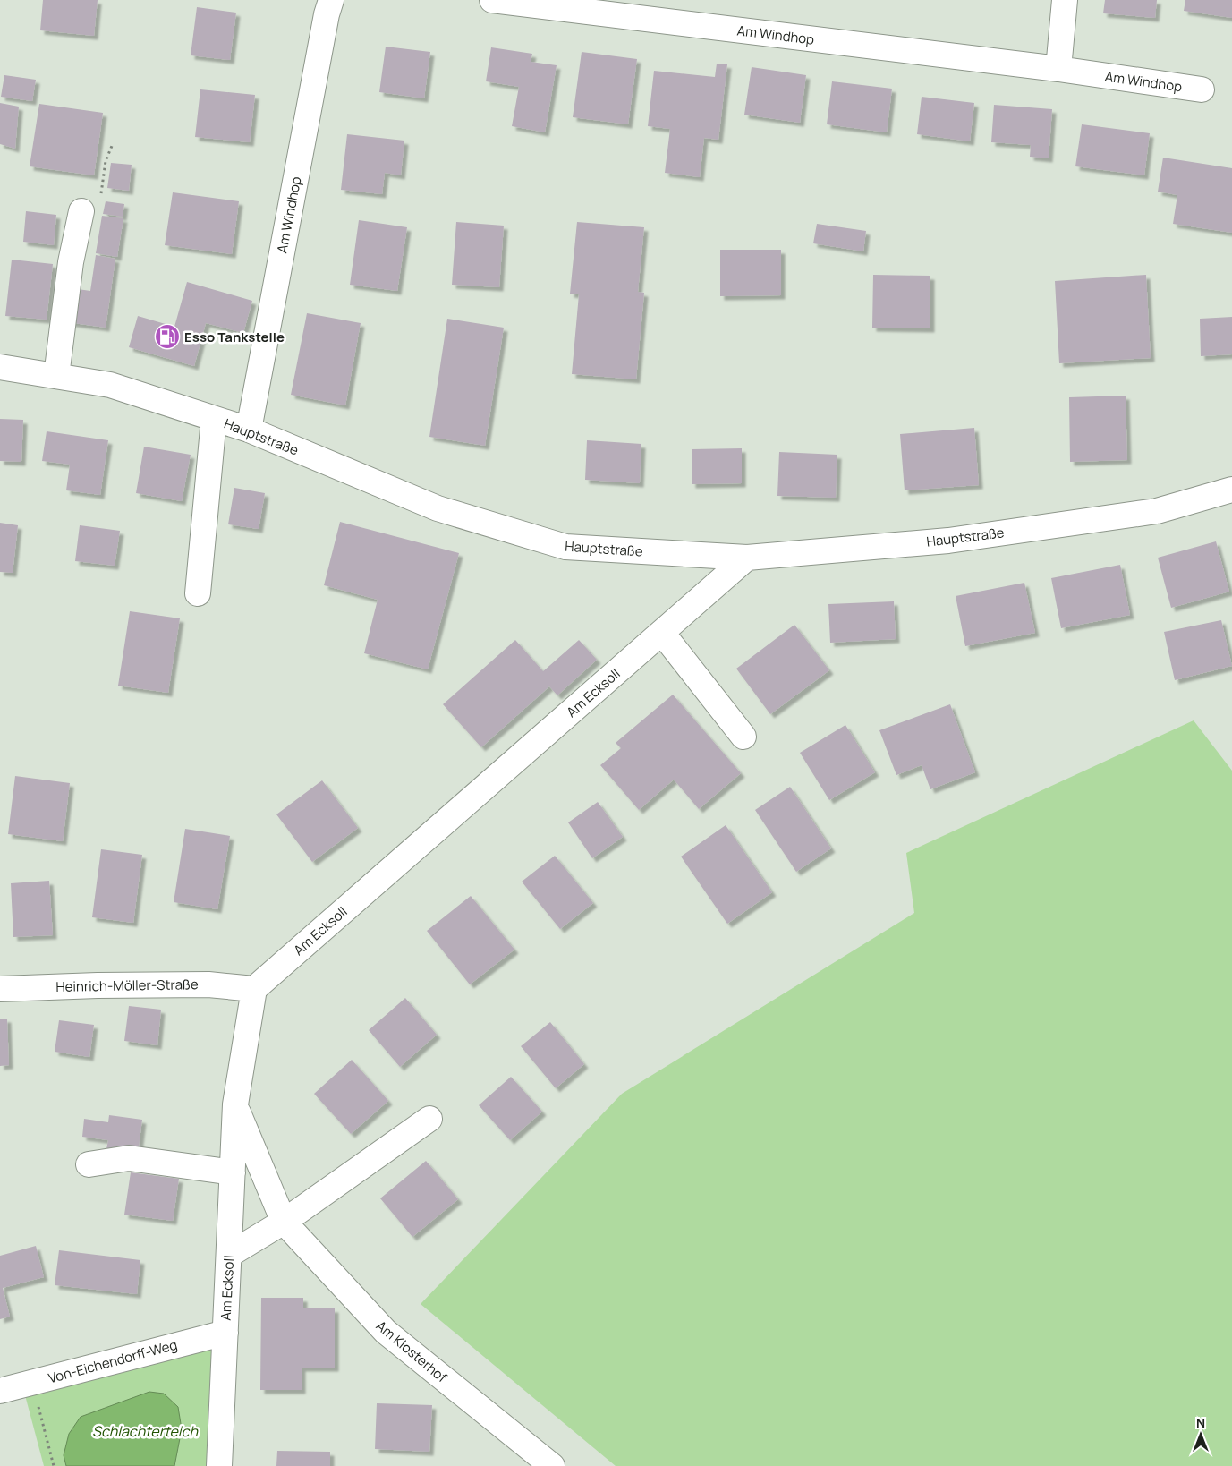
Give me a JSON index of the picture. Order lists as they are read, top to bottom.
{
  "streets": {
    "street": [
      "Am Windhop",
      "Hauptstraße",
      "Am Ecksoll",
      "Heinrich-Möller-Straße",
      "Am Klosterhof",
      "Von-Eichendorff-Weg"
    ]
  },
  "crossings": [
    ["Am Windhop", "Hauptstraße"],
    ["Hauptstraße", "Am Ecksoll"],
    ["Am Ecksoll", "Heinrich-Möller-Straße"],
    ["Am Ecksoll", "Am Klosterhof"],
    ["Am Ecksoll", "Von-Eichendorff-Weg"]
  ],
  "water": ["Schlachterteich"],
  "places": {
    "fuel station": ["Esso Tankstelle"]
  },
  "north": "top"
}
